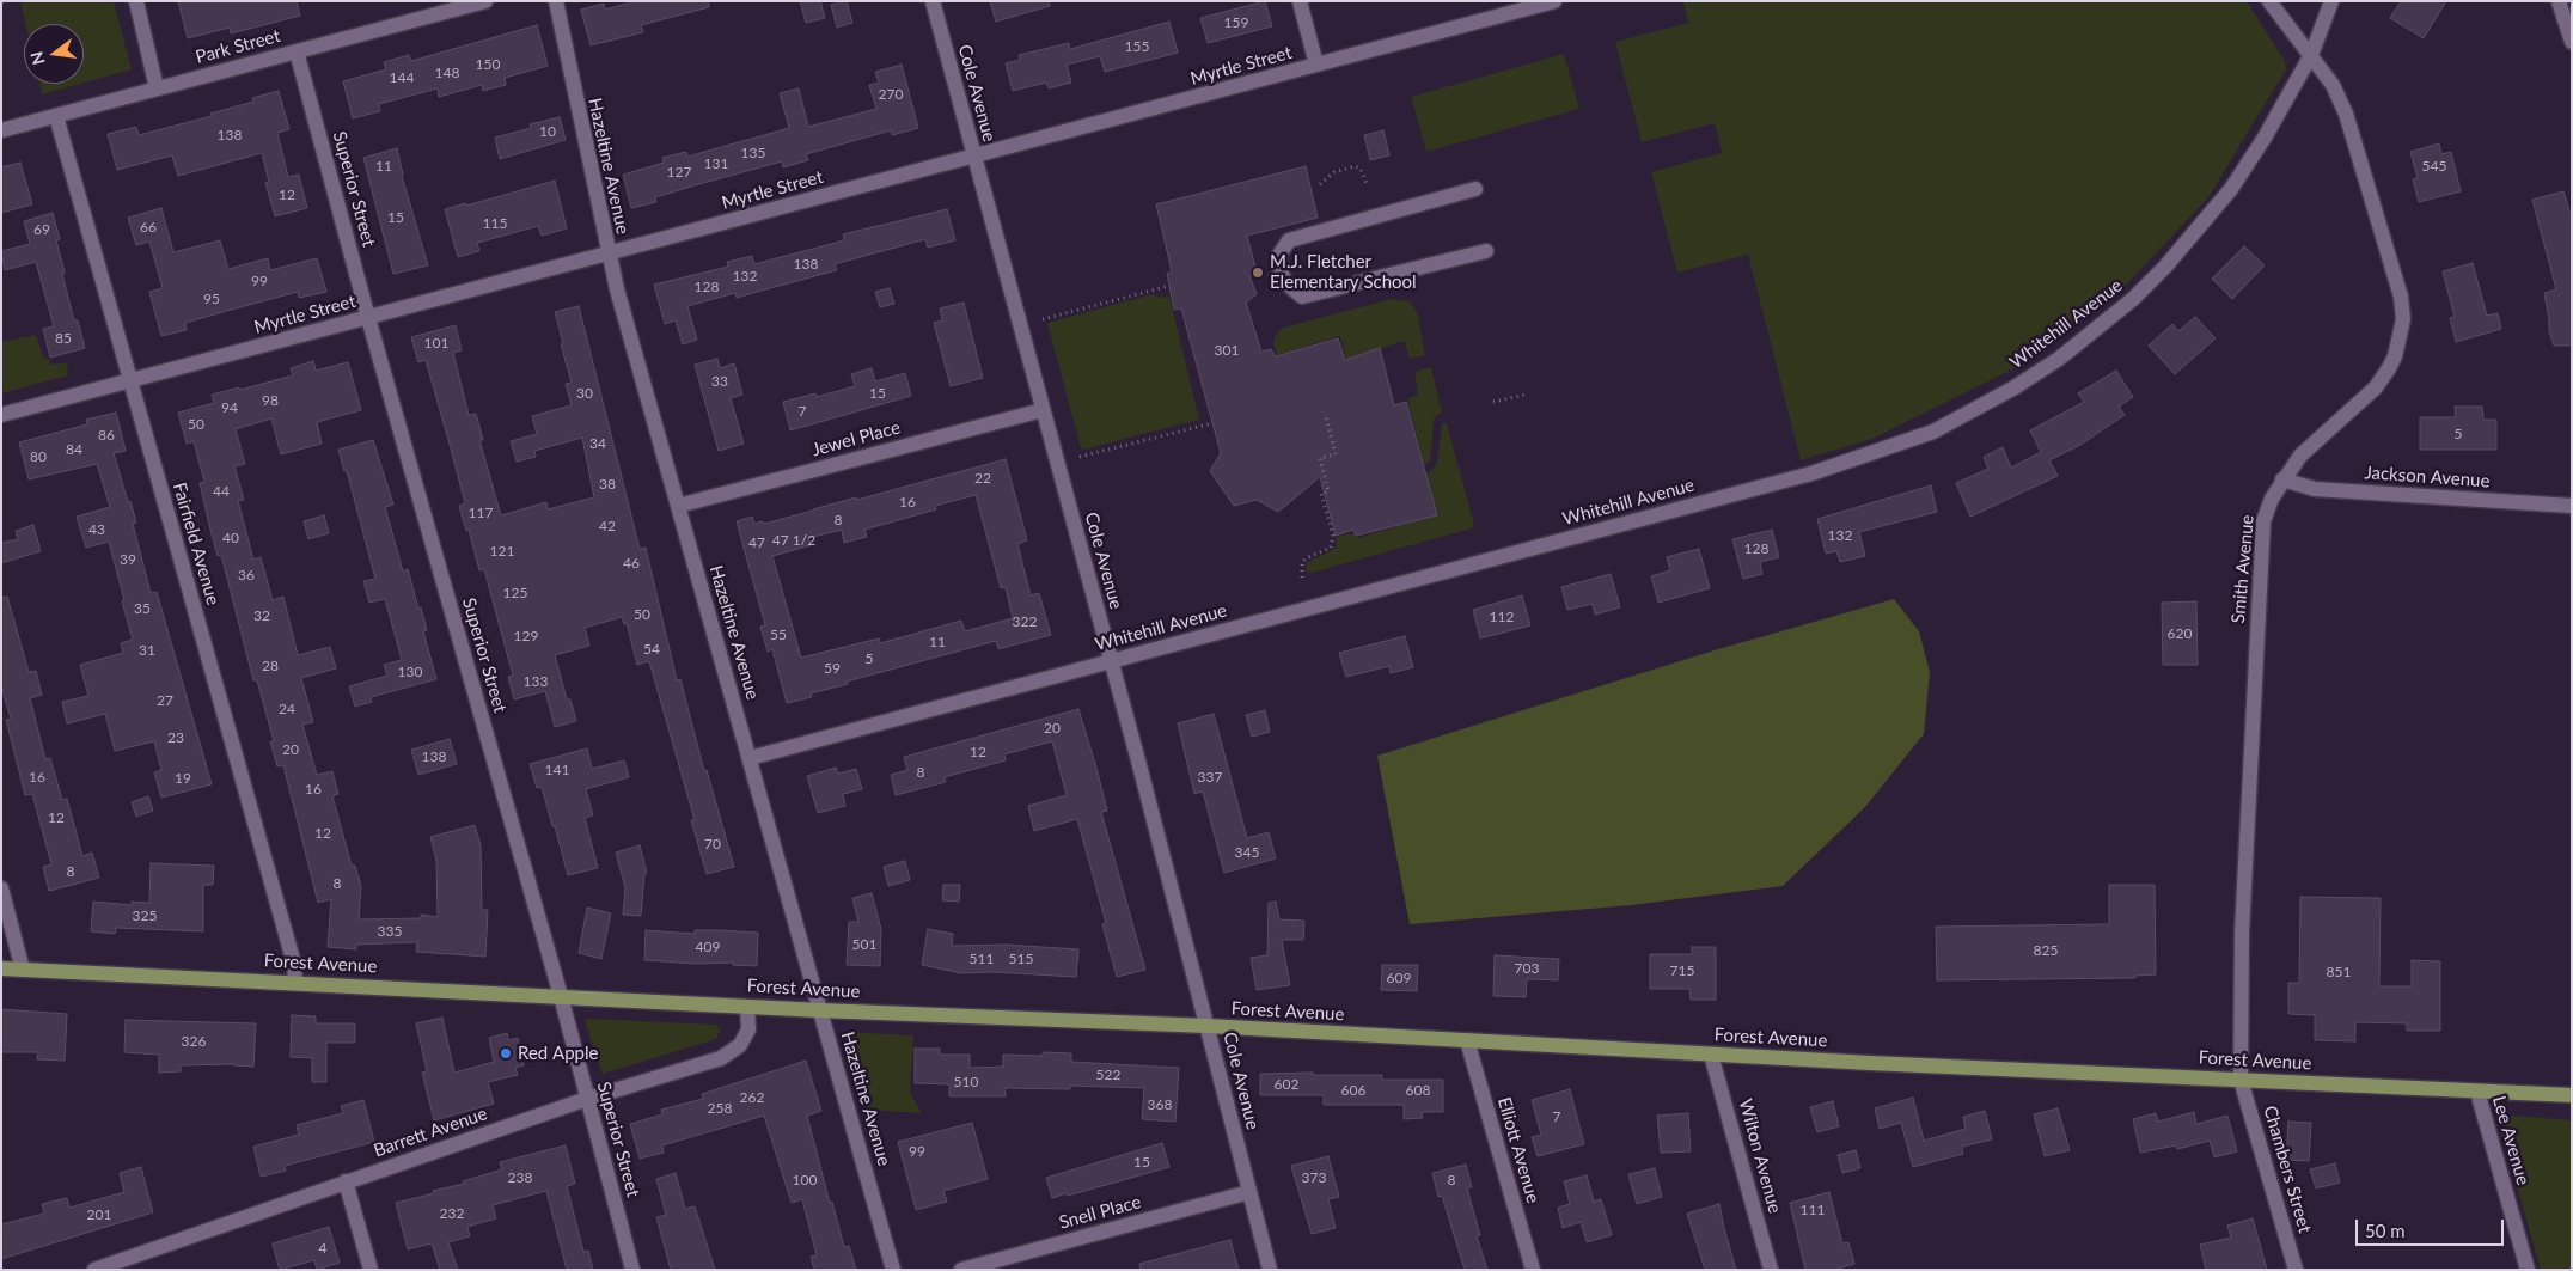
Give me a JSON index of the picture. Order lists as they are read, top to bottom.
{
  "streets": {
    "main road": ["Forest Avenue"],
    "street": [
      "Park Street",
      "Myrtle Street",
      "Cole Avenue",
      "Hazeltine Avenue",
      "Superior Street",
      "Whitehill Avenue",
      "Jewel Place",
      "Jackson Avenue",
      "Fairfield Avenue",
      "Smith Avenue",
      "Barrett Avenue",
      "Lee Avenue",
      "Elliott Avenue",
      "Wilton Avenue",
      "Chambers Street",
      "Snell Place"
    ]
  },
  "crossings": [
    ["Park Street", "Superior Street"],
    ["Park Street", "Fairfield Avenue"],
    ["Myrtle Street", "Cole Avenue"],
    ["Myrtle Street", "Hazeltine Avenue"],
    ["Myrtle Street", "Superior Street"],
    ["Myrtle Street", "Fairfield Avenue"],
    ["Cole Avenue", "Whitehill Avenue"],
    ["Cole Avenue", "Jewel Place"],
    ["Cole Avenue", "Forest Avenue"],
    ["Cole Avenue", "Snell Place"],
    ["Hazeltine Avenue", "Whitehill Avenue"],
    ["Hazeltine Avenue", "Jewel Place"],
    ["Hazeltine Avenue", "Forest Avenue"],
    ["Superior Street", "Forest Avenue"],
    ["Superior Street", "Barrett Avenue"],
    ["Whitehill Avenue", "Smith Avenue"],
    ["Jackson Avenue", "Smith Avenue"],
    ["Fairfield Avenue", "Forest Avenue"],
    ["Smith Avenue", "Forest Avenue"],
    ["Smith Avenue", "Chambers Street"],
    ["Forest Avenue", "Barrett Avenue"],
    ["Forest Avenue", "Lee Avenue"],
    ["Forest Avenue", "Elliott Avenue"],
    ["Forest Avenue", "Wilton Avenue"],
    ["Forest Avenue", "Chambers Street"]
  ],
  "places": ["M.J. Fletcher Elementary School", "Red Apple"],
  "house_numbers": [
    "159",
    "155",
    "150",
    "148",
    "144",
    "270",
    "10",
    "138",
    "135",
    "131",
    "11",
    "545",
    "127",
    "12",
    "15",
    "115",
    "66",
    "69",
    "138",
    "132",
    "99",
    "128",
    "95",
    "85",
    "101",
    "301",
    "33",
    "30",
    "15",
    "98",
    "94",
    "7",
    "50",
    "5",
    "86",
    "34",
    "84",
    "80",
    "22",
    "38",
    "44",
    "16",
    "117",
    "8",
    "42",
    "43",
    "132",
    "40",
    "47 1/2",
    "47",
    "128",
    "121",
    "39",
    "46",
    "36",
    "125",
    "35",
    "50",
    "32",
    "112",
    "322",
    "620",
    "55",
    "129",
    "11",
    "54",
    "31",
    "5",
    "28",
    "59",
    "130",
    "133",
    "27",
    "24",
    "20",
    "23",
    "20",
    "12",
    "138",
    "141",
    "8",
    "16",
    "337",
    "19",
    "16",
    "12",
    "12",
    "70",
    "345",
    "8",
    "8",
    "325",
    "335",
    "501",
    "409",
    "825",
    "511",
    "515",
    "703",
    "715",
    "851",
    "609",
    "326",
    "522",
    "510",
    "602",
    "606",
    "608",
    "262",
    "368",
    "258",
    "7",
    "99",
    "15",
    "238",
    "373",
    "100",
    "8",
    "111",
    "232",
    "201",
    "4"
  ],
  "scale_bar": "50 m",
  "north": "left"
}
